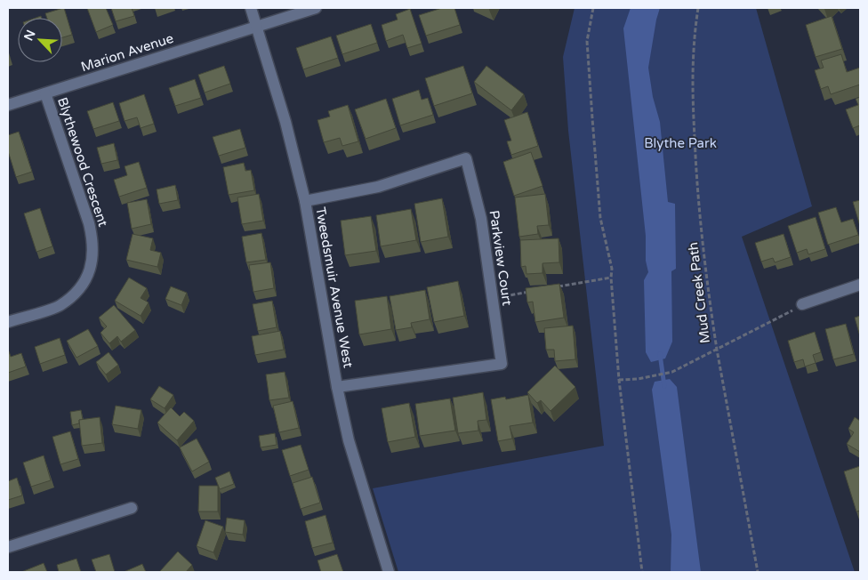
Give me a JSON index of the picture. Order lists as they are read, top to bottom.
{
  "streets": {
    "street": [
      "Marion Avenue",
      "Blythewood Crescent",
      "Parkview Court",
      "Tweedsmuir Avenue West"
    ],
    "path": ["Mud Creek Path"]
  },
  "crossings": [
    ["Marion Avenue", "Blythewood Crescent"],
    ["Marion Avenue", "Tweedsmuir Avenue West"],
    ["Parkview Court", "Tweedsmuir Avenue West"]
  ],
  "parks": ["Blythe Park"],
  "north": "top left"
}
